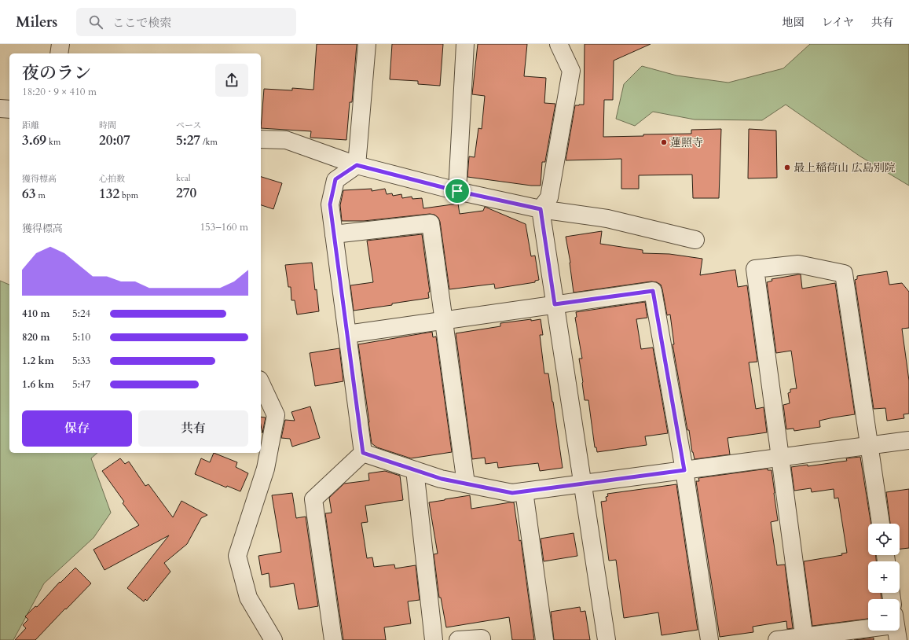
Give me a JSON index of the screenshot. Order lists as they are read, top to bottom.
{
  "places": ["蓮照寺", "最上稲荷山 広島別院"],
  "page": {
    "header": "Milers",
    "search": "ここで検索",
    "nav": ["地図", "レイヤ", "共有"],
    "heading": ["夜のラン", "18:20 · 9 × 410 m"],
    "stats": [
      ["距離", "3.69 km"],
      ["時間", "20:07"],
      ["ペース", "5:27 /km"],
      ["獲得標高", "63 m"],
      ["心拍数", "132 bpm"],
      ["kcal", "270"]
    ],
    "chart": ["獲得標高", "153–160 m"],
    "list": [
      {
        "name": "410 m",
        "note": "5:24"
      },
      {
        "name": "820 m",
        "note": "5:10"
      },
      {
        "name": "1.2 km",
        "note": "5:33"
      },
      {
        "name": "1.6 km",
        "note": "5:47"
      }
    ],
    "buttons": ["保存", "共有"],
    "map_buttons": ["+", "−"]
  }
}
